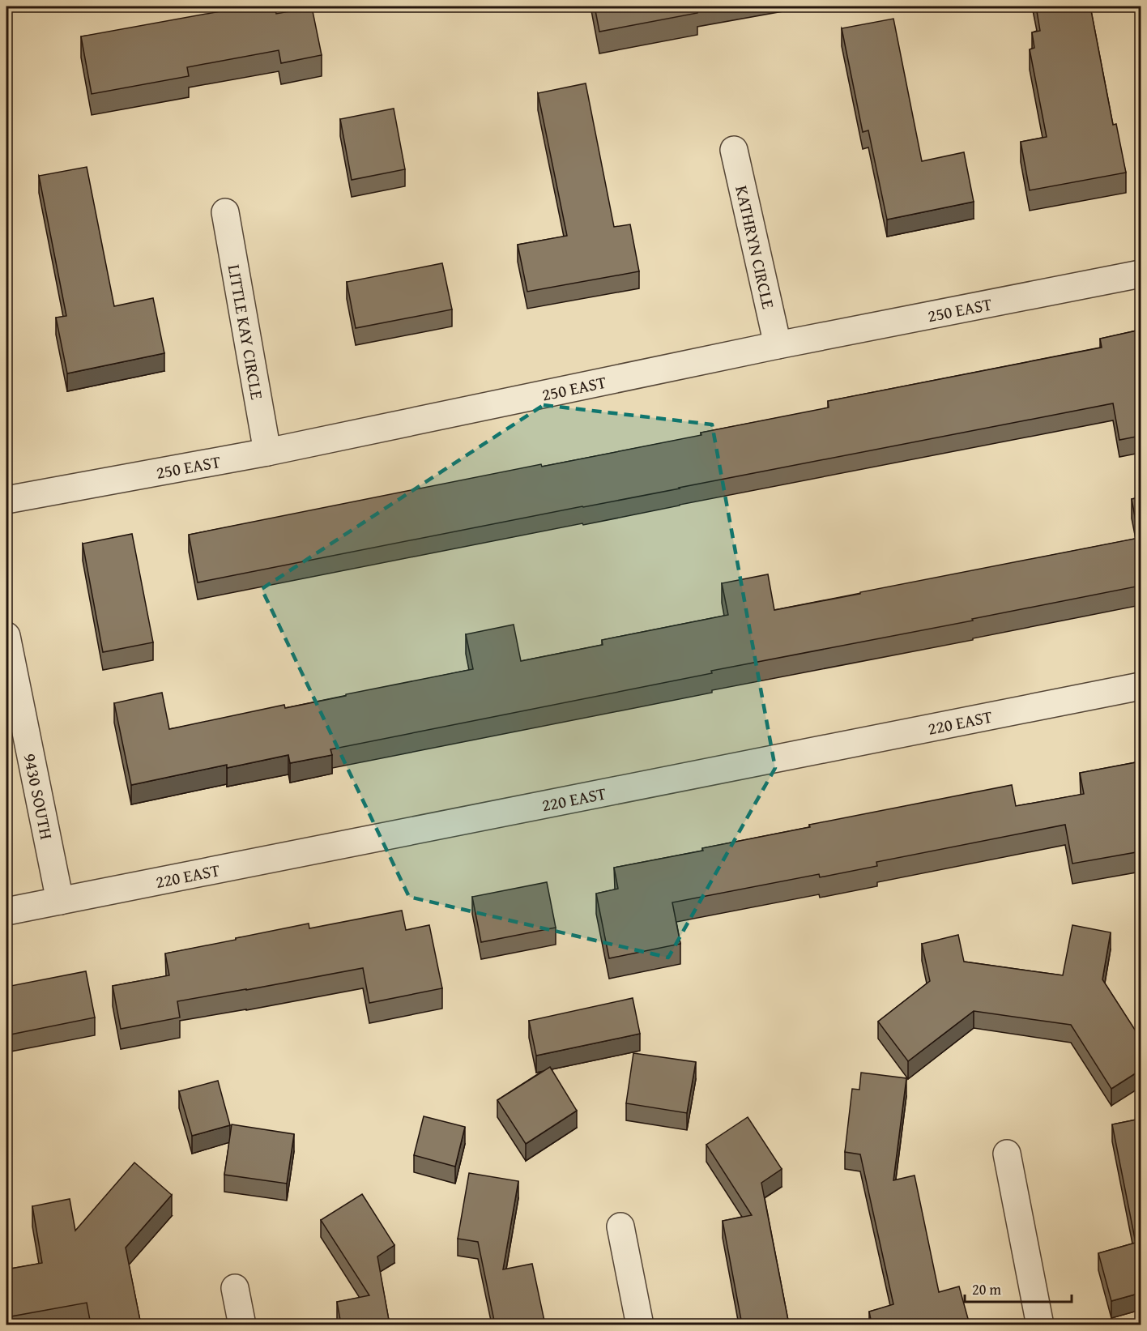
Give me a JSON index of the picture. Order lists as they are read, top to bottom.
{
  "streets": {
    "street": [
      "KATHRYN CIRCLE",
      "250 EAST",
      "LITTLE KAY CIRCLE",
      "220 EAST",
      "9430 SOUTH"
    ]
  },
  "crossings": [
    ["KATHRYN CIRCLE", "250 EAST"],
    ["250 EAST", "LITTLE KAY CIRCLE"],
    ["220 EAST", "9430 SOUTH"]
  ],
  "scale_bar": "20 m"
}
